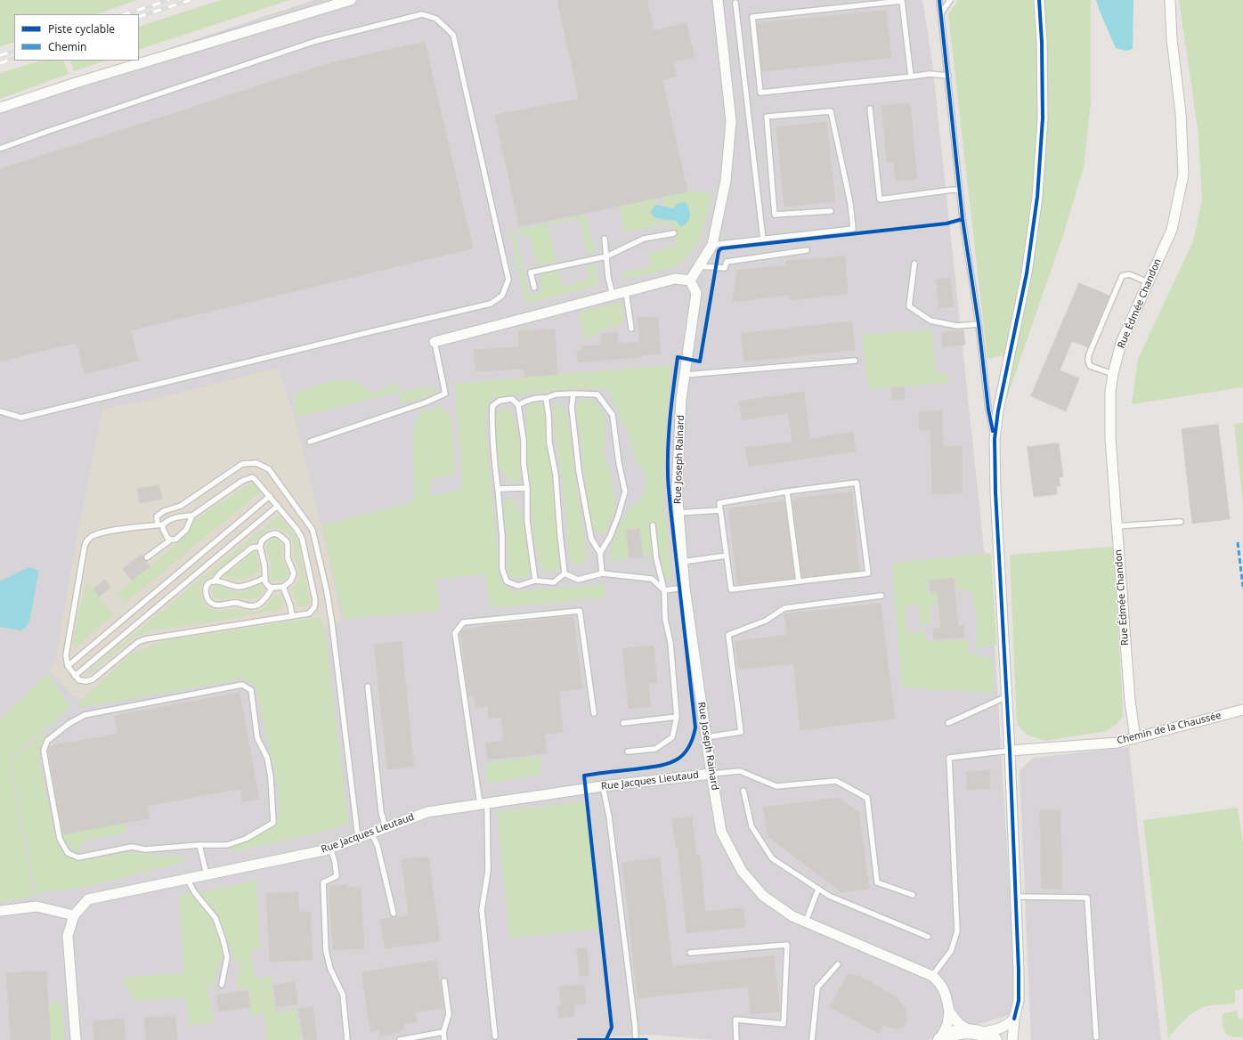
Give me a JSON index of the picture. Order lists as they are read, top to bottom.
{
  "streets": {
    "street": [
      "Rue Édmée Chandon",
      "Rue Joseph Rainard",
      "Chemin de la Chaussée",
      "Rue Jacques Lieutaud"
    ]
  },
  "crossings": [
    ["Rue Édmée Chandon", "Chemin de la Chaussée"],
    ["Rue Joseph Rainard", "Rue Jacques Lieutaud"]
  ],
  "legend": ["Piste cyclable", "Chemin"]
}
